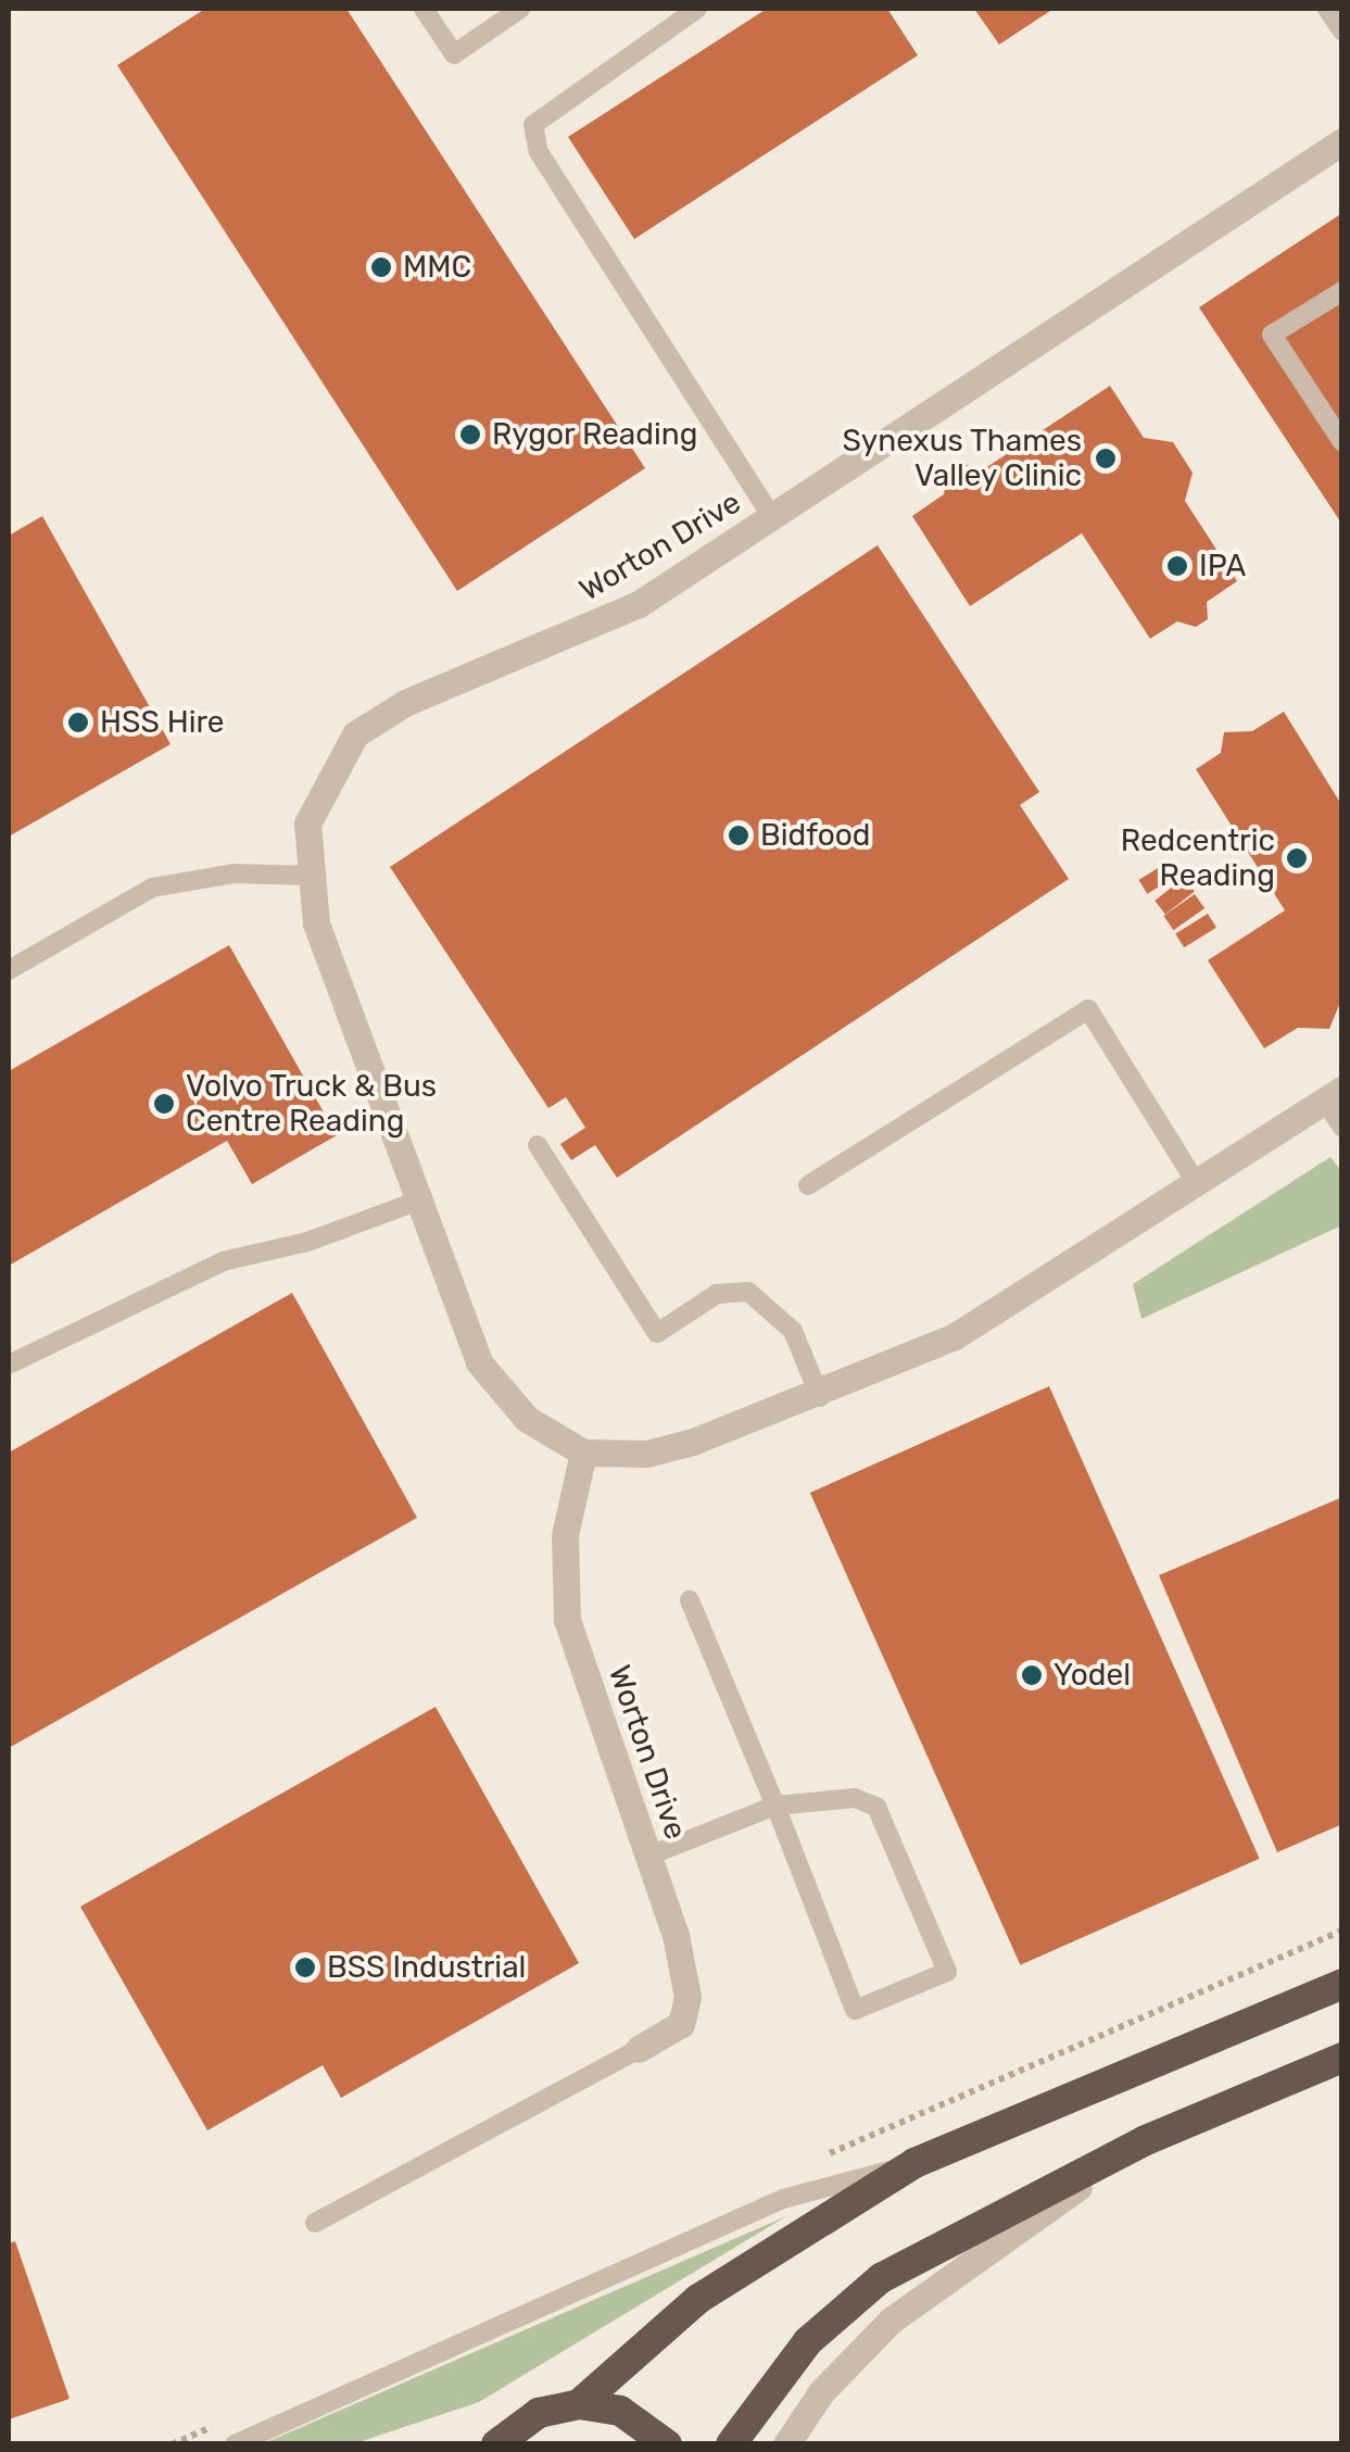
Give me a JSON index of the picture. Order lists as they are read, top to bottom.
{
  "streets": {
    "street": ["Worton Drive"]
  },
  "places": [
    "MMC",
    "Rygor Reading",
    "Synexus Thames Valley Clinic",
    "IPA",
    "HSS Hire",
    "Bidfood",
    "Redcentric Reading",
    "Volvo Truck & Bus Centre Reading",
    "Yodel",
    "BSS Industrial"
  ]
}
